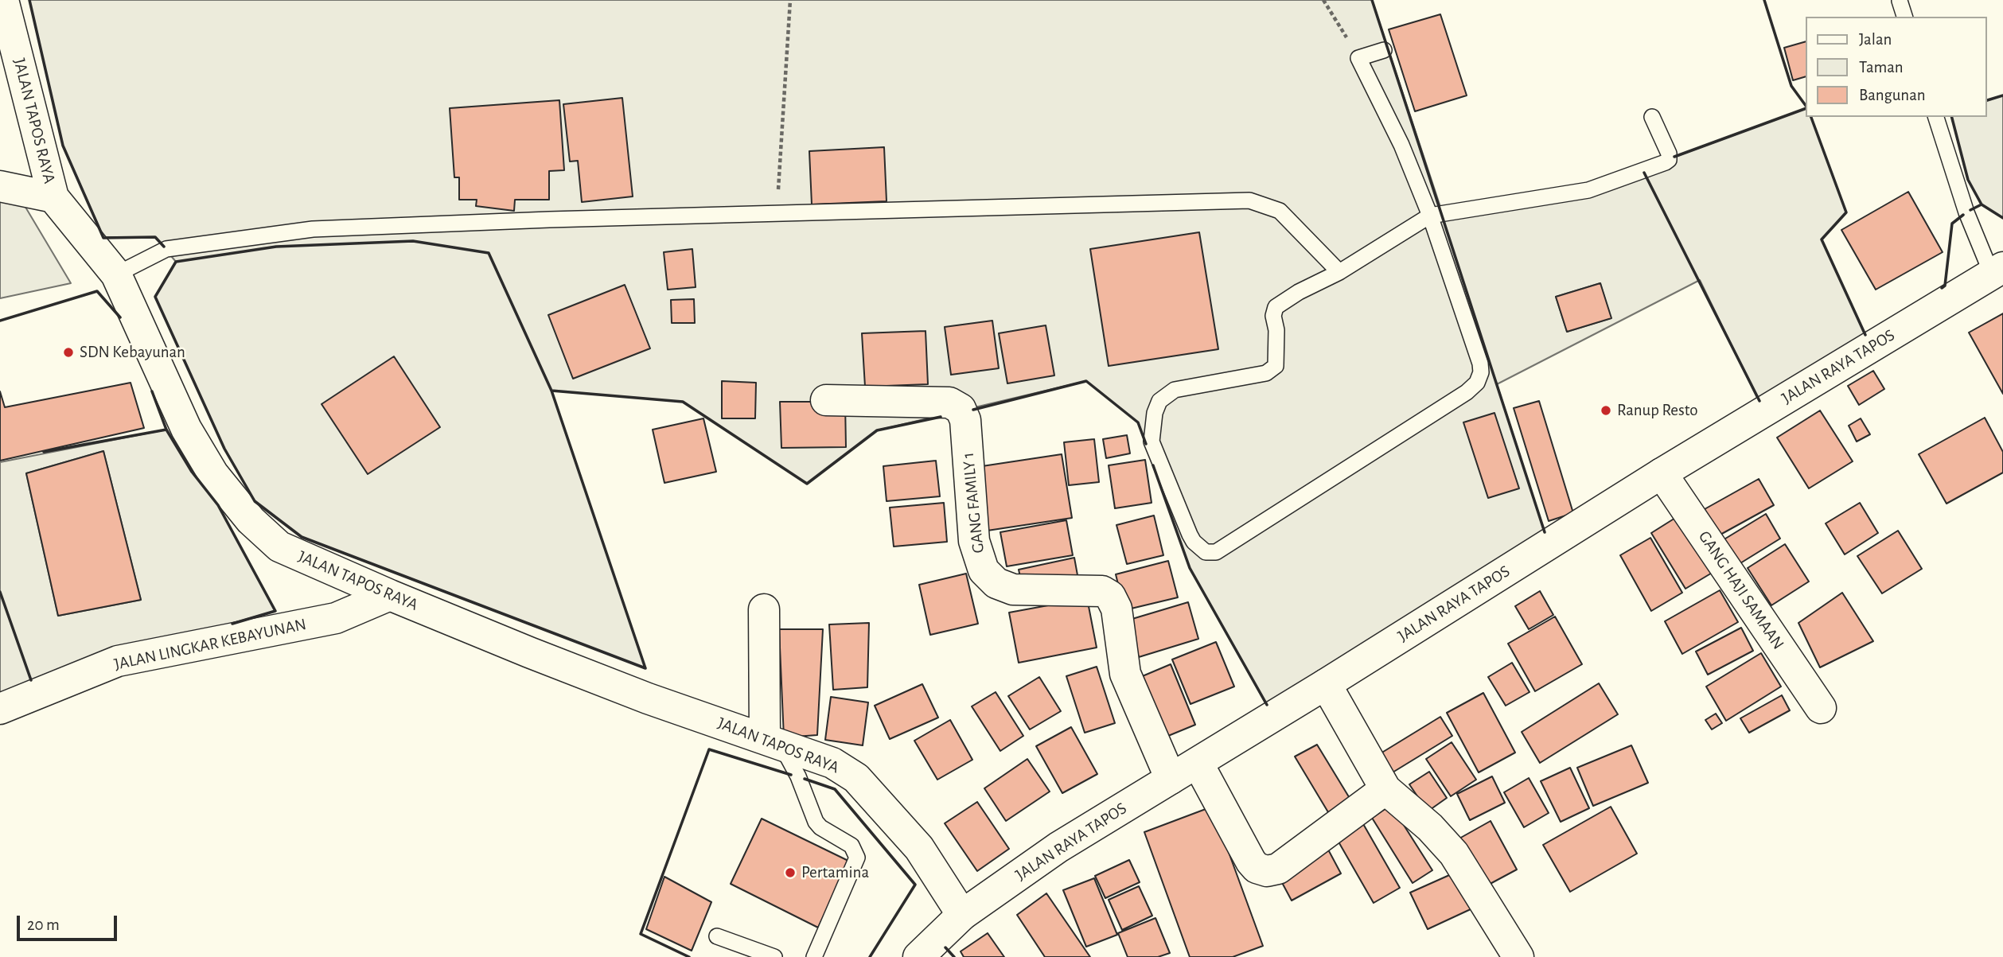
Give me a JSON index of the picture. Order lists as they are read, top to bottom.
{
  "streets": {
    "street": [
      "JALAN TAPOS RAYA",
      "JALAN RAYA TAPOS",
      "GANG FAMILY 1",
      "GANG HAJI SAMAAN",
      "JALAN LINGKAR KEBAYUNAN"
    ]
  },
  "crossings": [
    ["JALAN TAPOS RAYA", "JALAN RAYA TAPOS"],
    ["JALAN TAPOS RAYA", "JALAN LINGKAR KEBAYUNAN"],
    ["JALAN RAYA TAPOS", "GANG FAMILY 1"],
    ["JALAN RAYA TAPOS", "GANG HAJI SAMAAN"]
  ],
  "places": ["SDN Kebayunan", "Ranup Resto", "Pertamina"],
  "legend": ["Jalan", "Taman", "Bangunan"],
  "scale_bar": "20 m"
}
